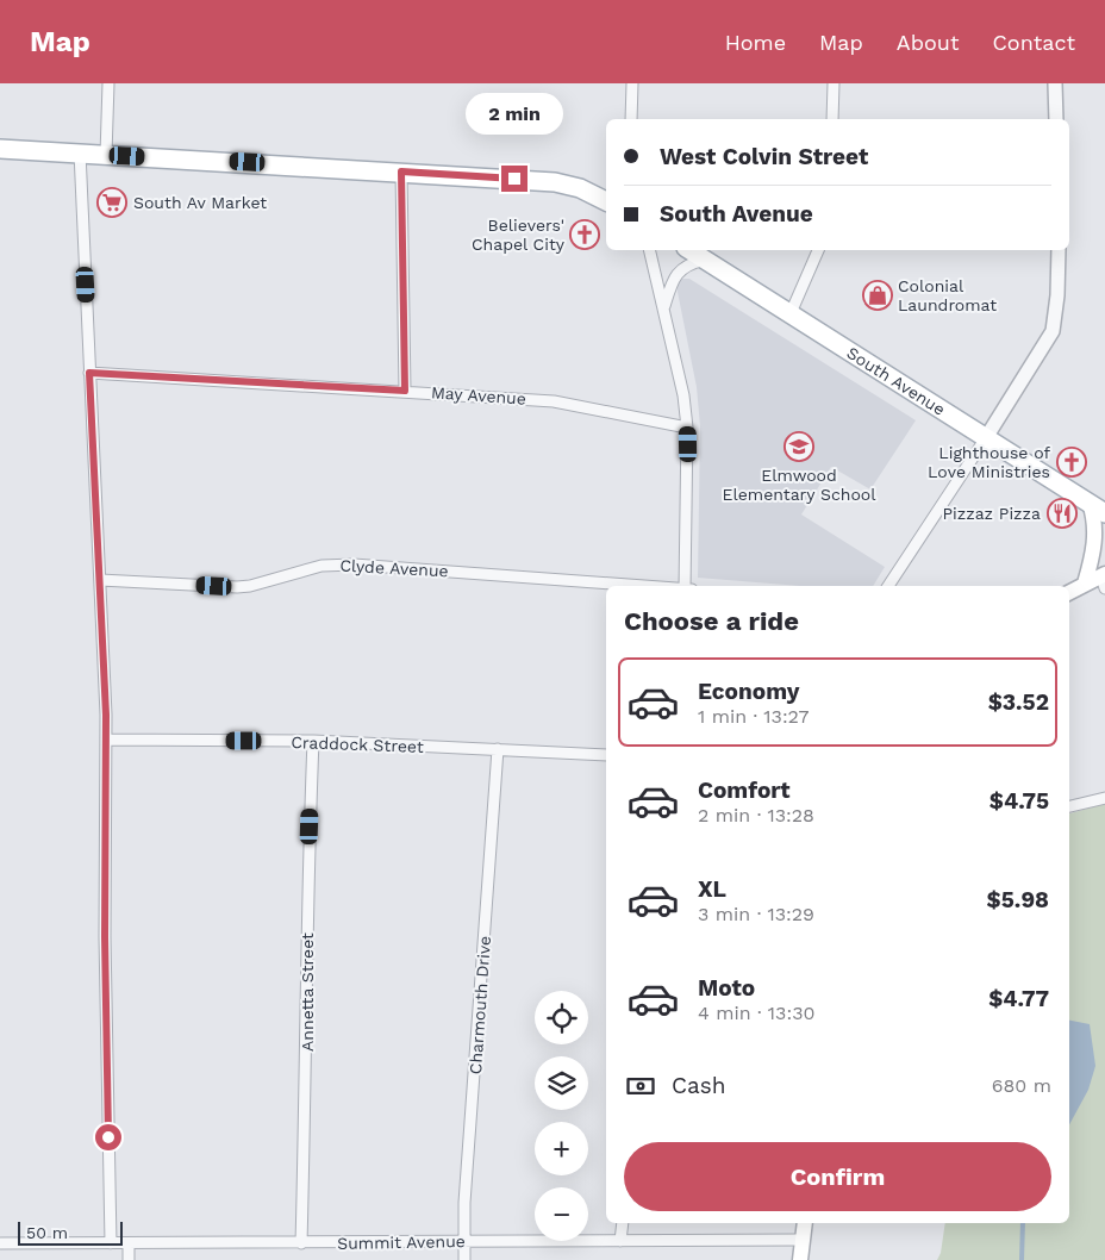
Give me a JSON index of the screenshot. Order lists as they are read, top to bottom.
{
  "streets": {
    "main road": ["South Avenue"],
    "street": [
      "May Avenue",
      "Clyde Avenue",
      "Craddock Street",
      "Annetta Street",
      "Charmouth Drive",
      "Summit Avenue"
    ]
  },
  "crossings": [
    ["Craddock Street", "Annetta Street"],
    ["Craddock Street", "Charmouth Drive"],
    ["Annetta Street", "Summit Avenue"],
    ["Charmouth Drive", "Summit Avenue"]
  ],
  "places": {
    "supermarket": ["South Av Market"],
    "church": ["Believers' Chapel City", "Lighthouse of Love Ministries"],
    "shop": ["Colonial Laundromat"],
    "school or university": ["Elmwood Elementary School"],
    "restaurant": ["Pizzaz Pizza"]
  },
  "scale_bar": "50 m",
  "page": {
    "header": "Map",
    "nav": [
      "Home",
      "Map",
      "About",
      "Contact"
    ],
    "bubble": "2 min",
    "banner": ["West Colvin Street", "South Avenue"],
    "heading": "Choose a ride",
    "list": [
      {
        "name": "Economy",
        "note": "1 min · 13:27",
        "value": "$3.52"
      },
      {
        "name": "Comfort",
        "note": "2 min · 13:28",
        "value": "$4.75"
      },
      {
        "name": "XL",
        "note": "3 min · 13:29",
        "value": "$5.98"
      },
      {
        "name": "Moto",
        "note": "4 min · 13:30",
        "value": "$4.77"
      }
    ],
    "map_buttons": ["+", "−"],
    "pay": ["Cash", "680 m"],
    "buttons": "Confirm",
    "scale": "50 m"
  }
}
